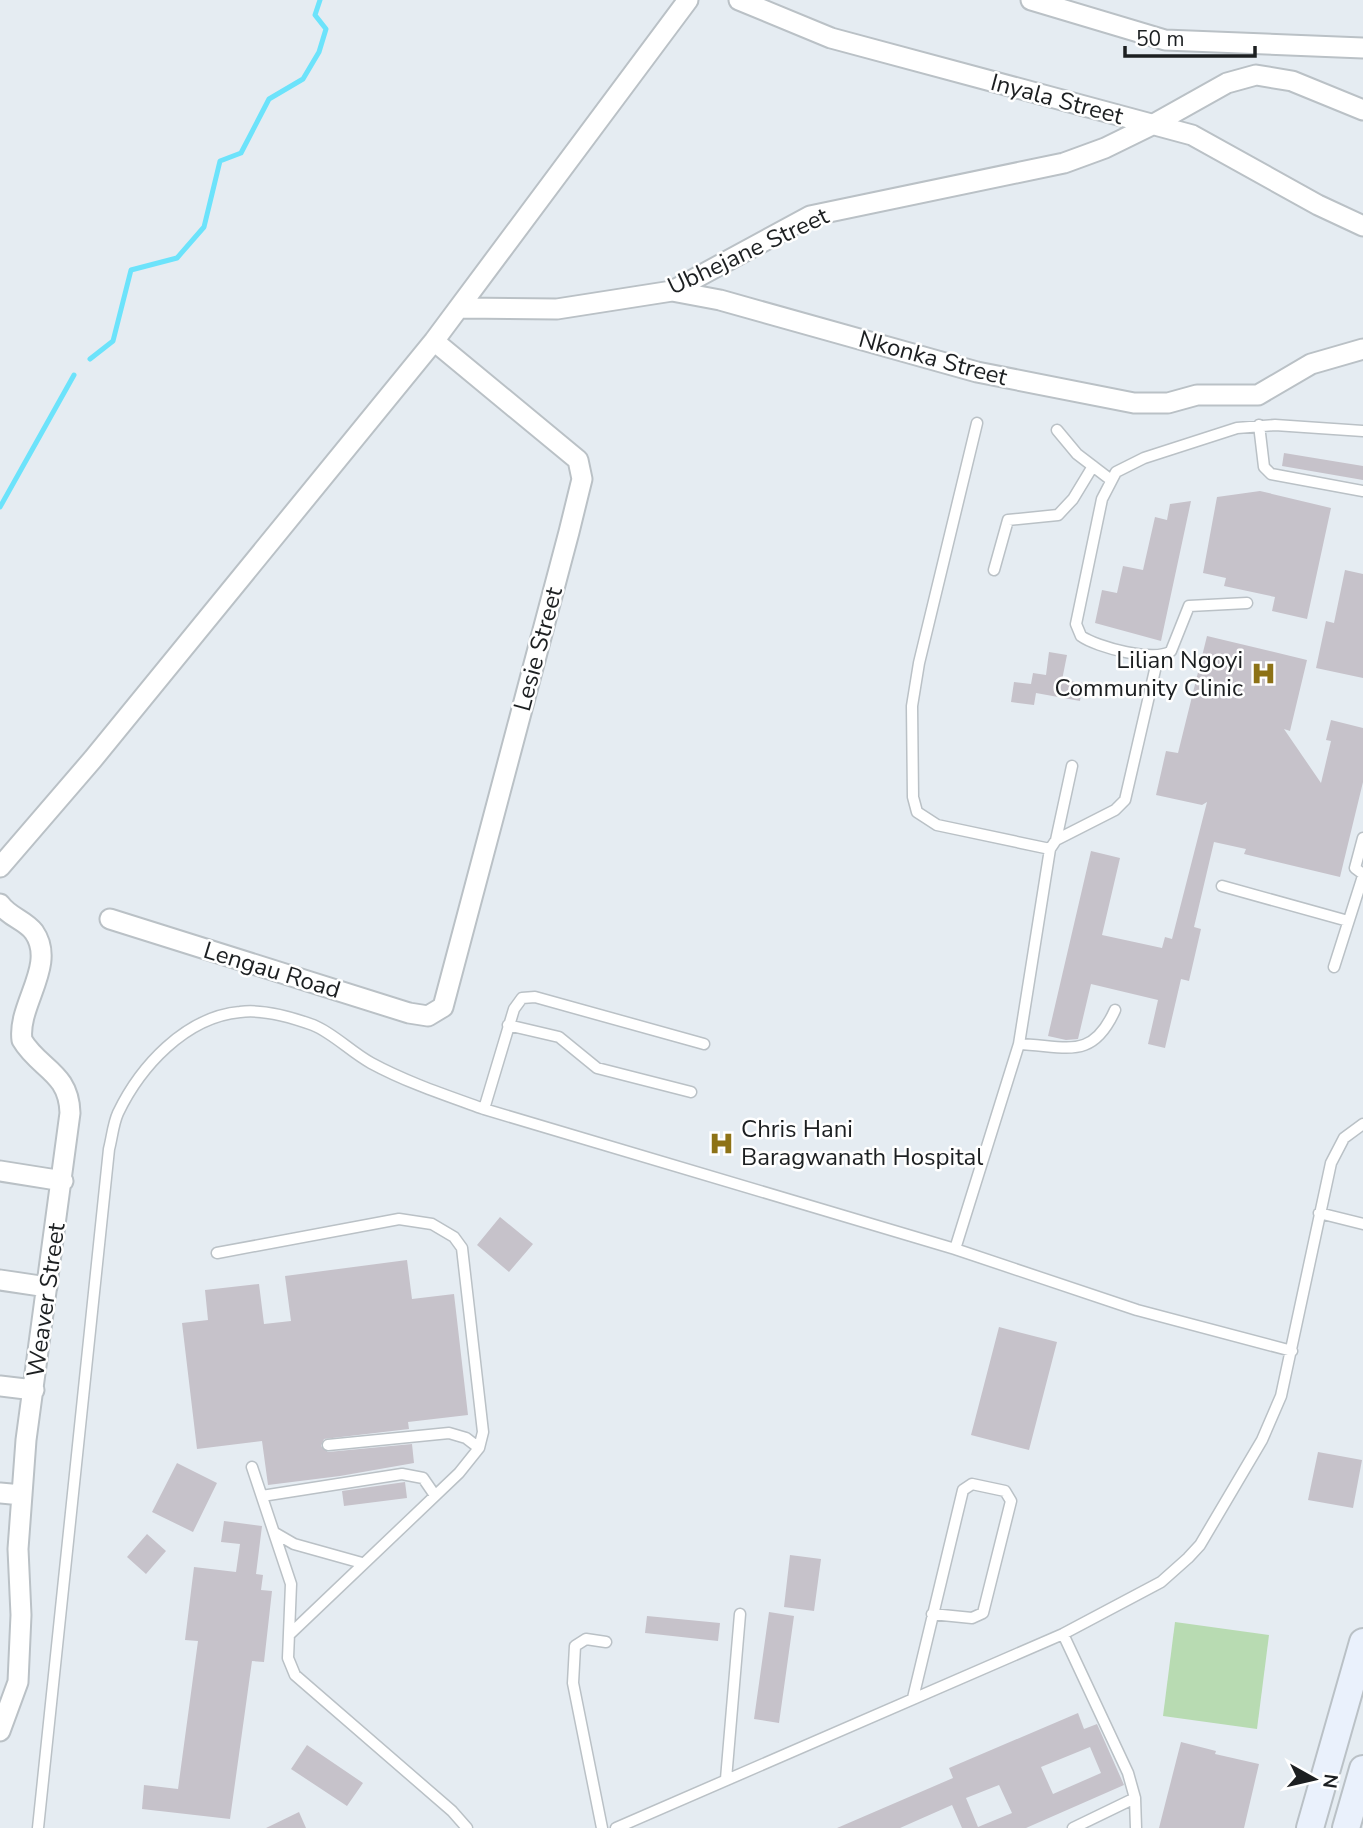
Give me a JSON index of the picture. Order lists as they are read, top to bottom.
{
  "streets": {
    "street": [
      "Inyala Street",
      "Ubhejane Street",
      "Nkonka Street",
      "Lesie Street",
      "Lengau Road",
      "Weaver Street"
    ]
  },
  "crossings": [
    ["Inyala Street", "Ubhejane Street"],
    ["Ubhejane Street", "Nkonka Street"],
    ["Lesie Street", "Lengau Road"]
  ],
  "places": {
    "hospital": ["Lilian Ngoyi Community Clinic", "Chris Hani Baragwanath Hospital"]
  },
  "scale_bar": "50 m",
  "north": "right"
}
